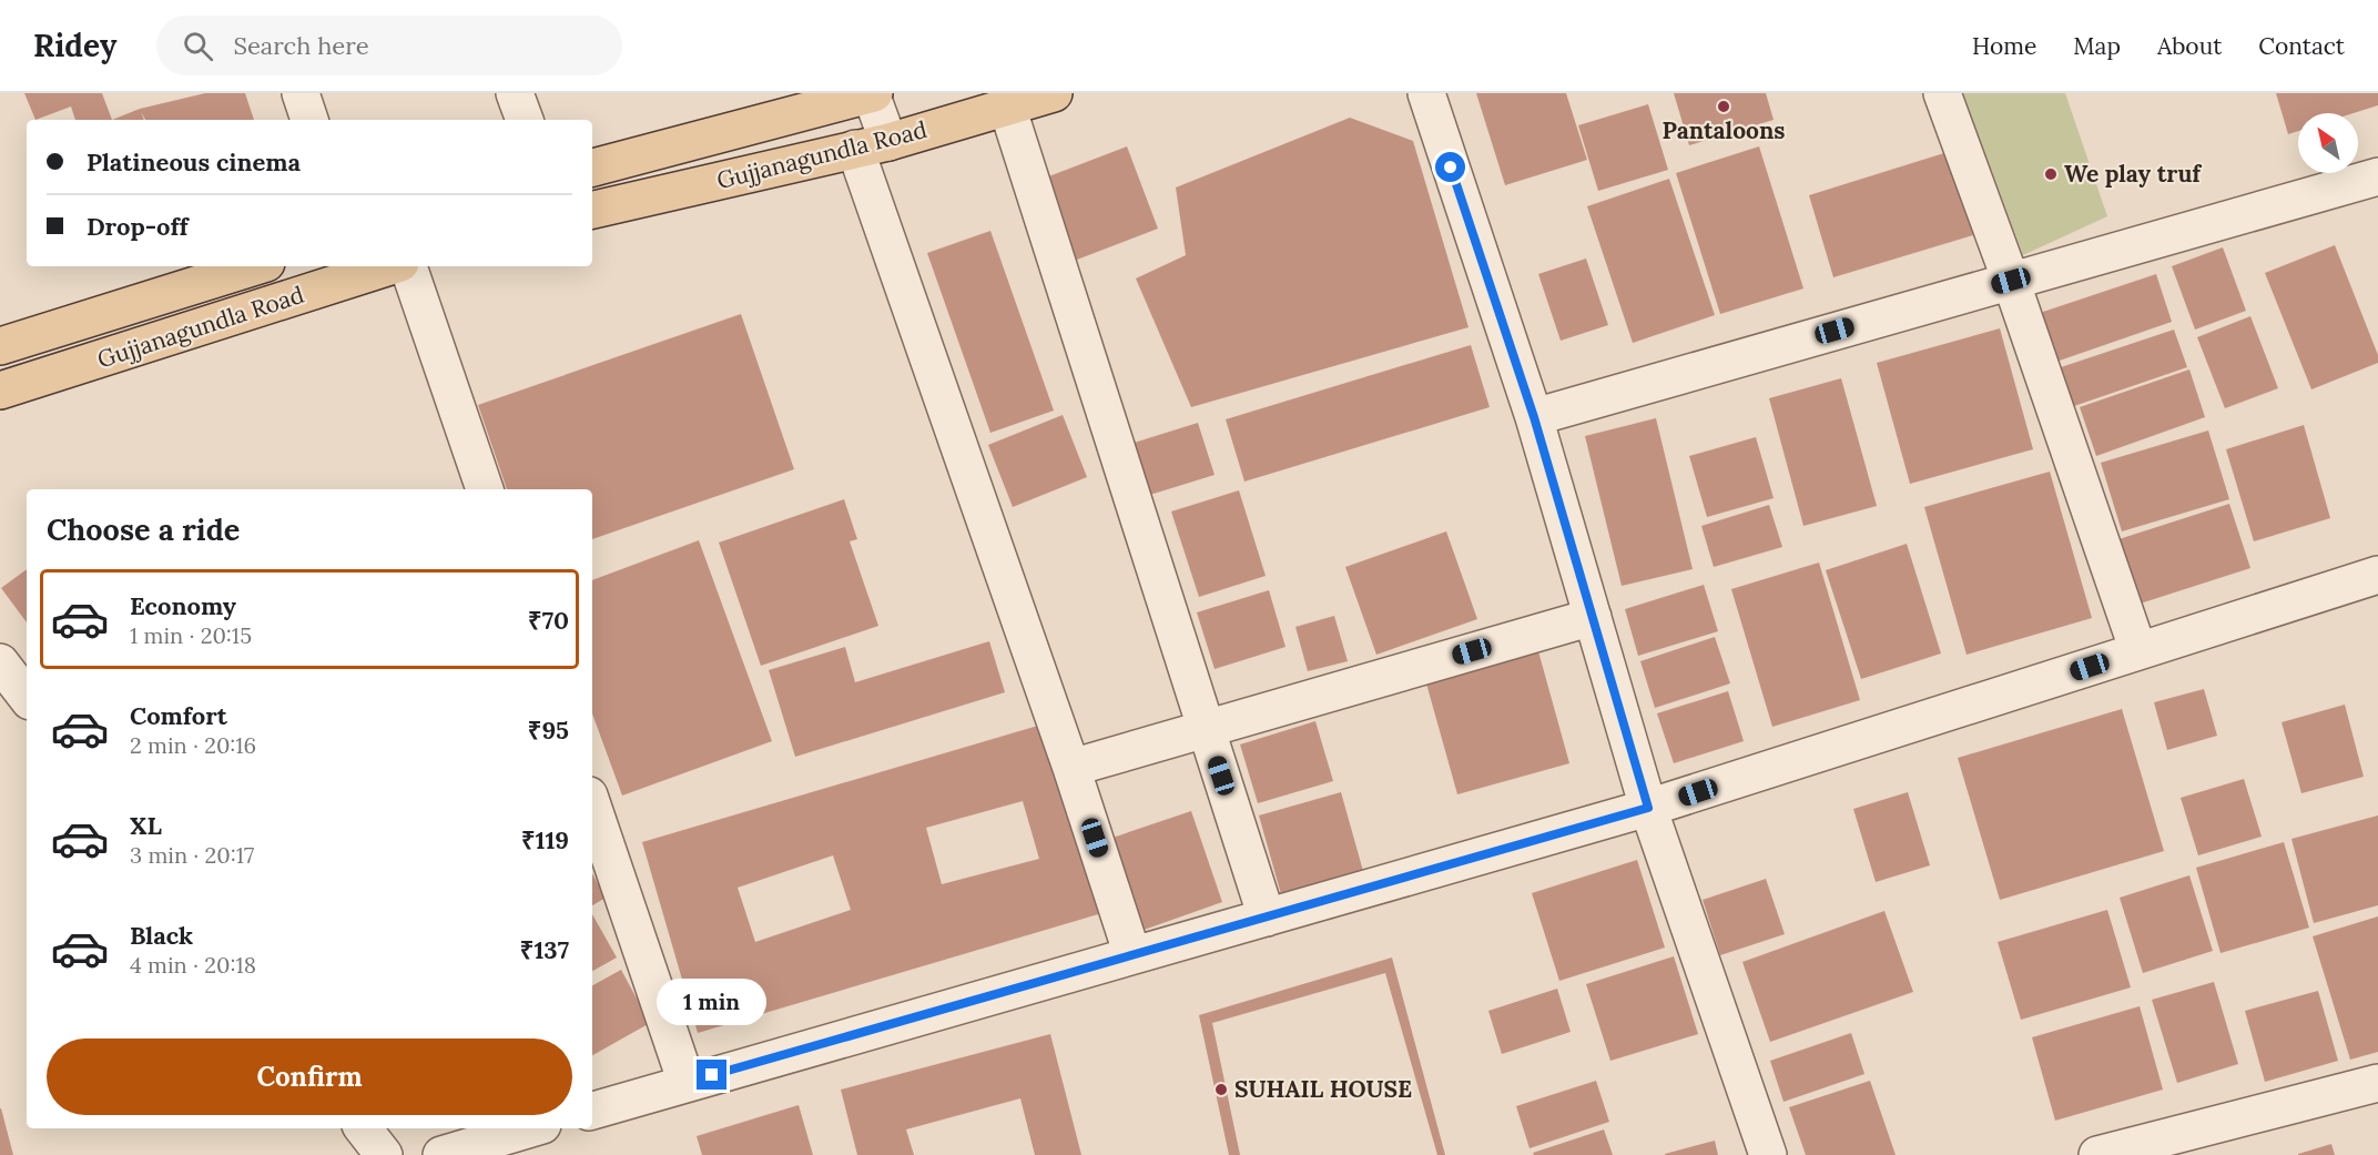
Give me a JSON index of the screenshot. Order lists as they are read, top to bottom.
{
  "streets": {
    "main road": ["Gujjanagundla Road"]
  },
  "places": ["Pantaloons", "We play truf", "SUHAIL HOUSE"],
  "north": "top left",
  "page": {
    "header": "Ridey",
    "search": "Search here",
    "nav": [
      "Home",
      "Map",
      "About",
      "Contact"
    ],
    "banner": ["Platineous cinema", "Drop-off"],
    "heading": "Choose a ride",
    "list": [
      {
        "name": "Economy",
        "note": "1 min · 20:15",
        "value": "₹70"
      },
      {
        "name": "Comfort",
        "note": "2 min · 20:16",
        "value": "₹95"
      },
      {
        "name": "XL",
        "note": "3 min · 20:17",
        "value": "₹119"
      },
      {
        "name": "Black",
        "note": "4 min · 20:18",
        "value": "₹137"
      }
    ],
    "bubble": "1 min",
    "buttons": "Confirm"
  }
}
